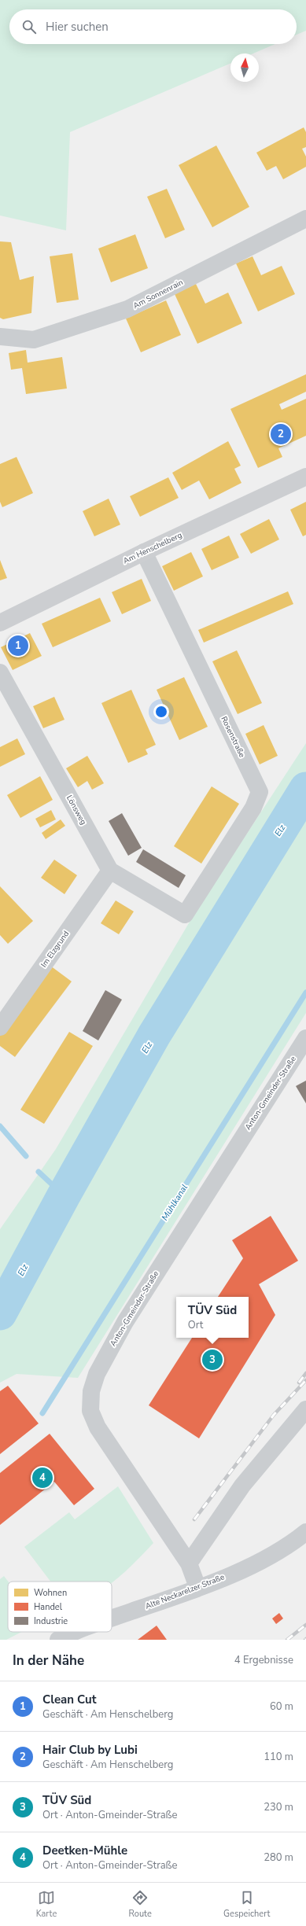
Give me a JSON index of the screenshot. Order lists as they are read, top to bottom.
{
  "streets": {
    "main road": ["Am Henschelberg"],
    "street": [
      "Am Sonnenrain",
      "Rosenstraße",
      "Lönsweg",
      "Im Elzgrund",
      "Anton-Gmeinder-Straße",
      "Alte Neckarelzer Straße"
    ]
  },
  "crossings": [
    ["Am Henschelberg", "Rosenstraße"],
    ["Rosenstraße", "Lönsweg"],
    ["Rosenstraße", "Im Elzgrund"],
    ["Lönsweg", "Im Elzgrund"],
    ["Anton-Gmeinder-Straße", "Alte Neckarelzer Straße"]
  ],
  "water": ["Elz", "Mühlkanal"],
  "legend": ["Wohnen", "Handel", "Industrie"],
  "north": "top",
  "page": {
    "search": "Hier suchen",
    "pins": [
      "2",
      "1",
      "3",
      "4"
    ],
    "popup": ["TÜV Süd", "Ort"],
    "heading": ["In der Nähe", "4 Ergebnisse"],
    "list": [
      {
        "mark": "1",
        "name": "Clean Cut",
        "note": "Geschäft · Am Henschelberg",
        "value": "60 m"
      },
      {
        "mark": "2",
        "name": "Hair Club by Lubi",
        "note": "Geschäft · Am Henschelberg",
        "value": "110 m"
      },
      {
        "mark": "3",
        "name": "TÜV Süd",
        "note": "Ort · Anton-Gmeinder-Straße",
        "value": "230 m"
      },
      {
        "mark": "4",
        "name": "Deetken-Mühle",
        "note": "Ort · Anton-Gmeinder-Straße",
        "value": "280 m"
      }
    ],
    "nav": ["Karte", "Route", "Gespeichert"]
  }
}
